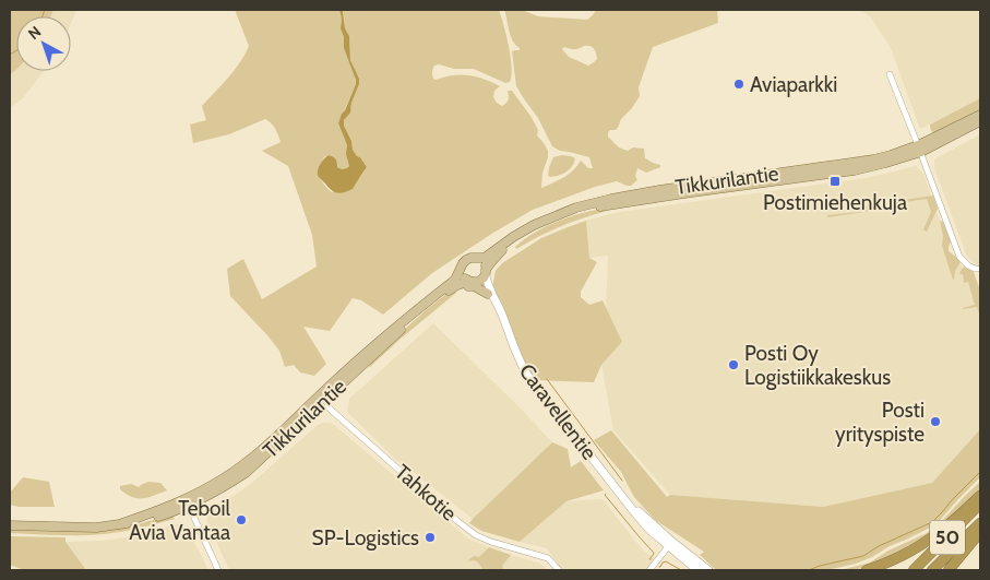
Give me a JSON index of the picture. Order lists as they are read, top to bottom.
{
  "streets": {
    "highway": ["50"],
    "main road": ["Tikkurilantie", "Caravellentie"],
    "street": ["Tahkotie"]
  },
  "crossings": [
    ["Tikkurilantie", "Caravellentie"],
    ["Tikkurilantie", "Tahkotie"]
  ],
  "places": {
    "other": [
      "Aviaparkki",
      "Posti Oy Logistiikkakeskus",
      "Posti yrityspiste",
      "Teboil Avia Vantaa",
      "SP-Logistics"
    ],
    "transit": ["Postimiehenkuja"]
  },
  "north": "top left"
}
